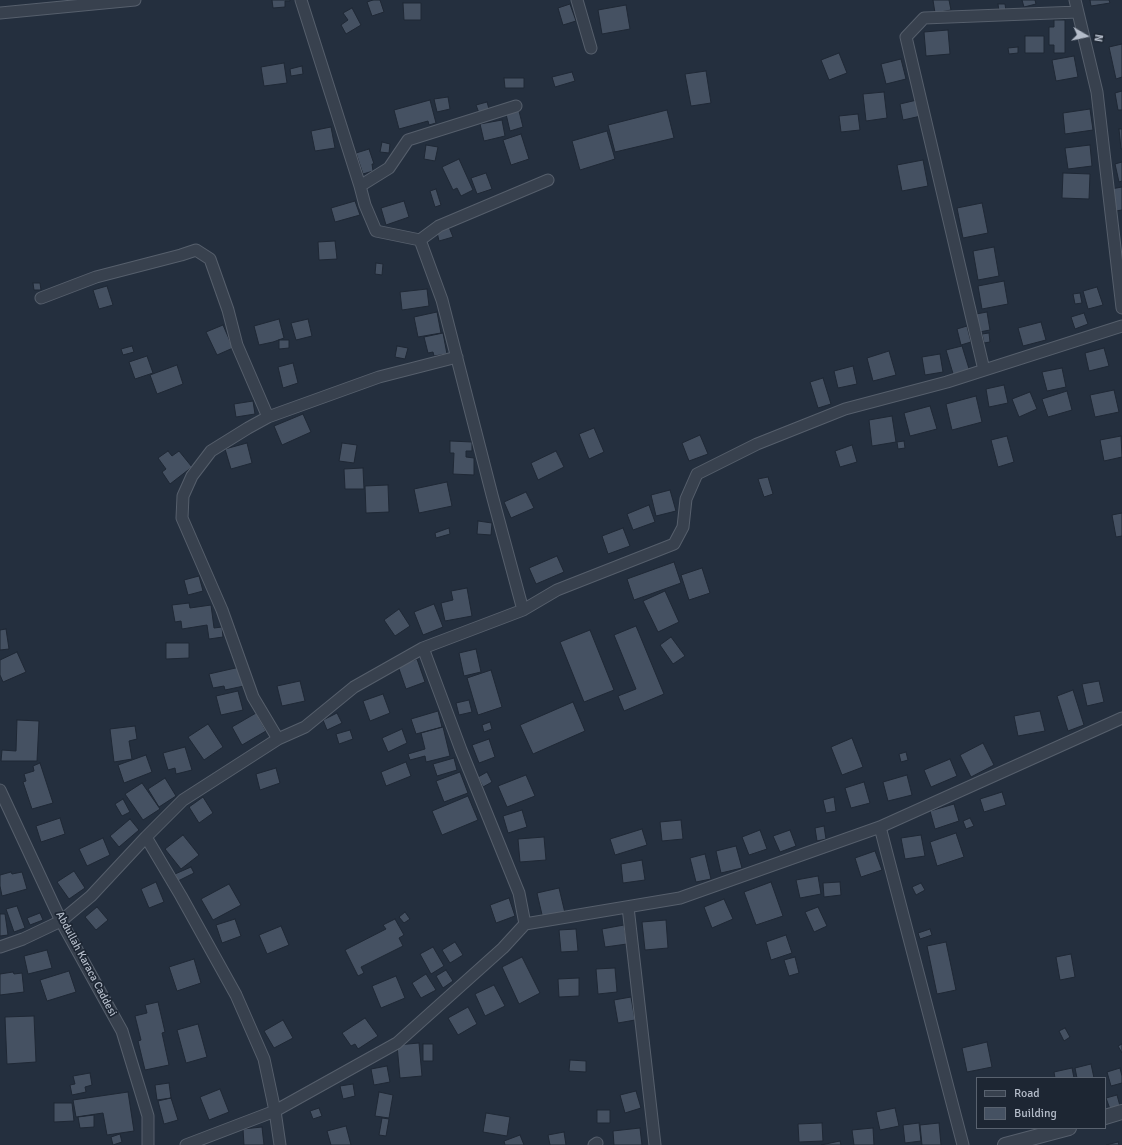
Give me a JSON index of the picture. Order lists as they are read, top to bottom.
{
  "streets": {
    "street": ["Abdullah Karaca Caddesi"]
  },
  "legend": ["Road", "Building"],
  "north": "right"
}
